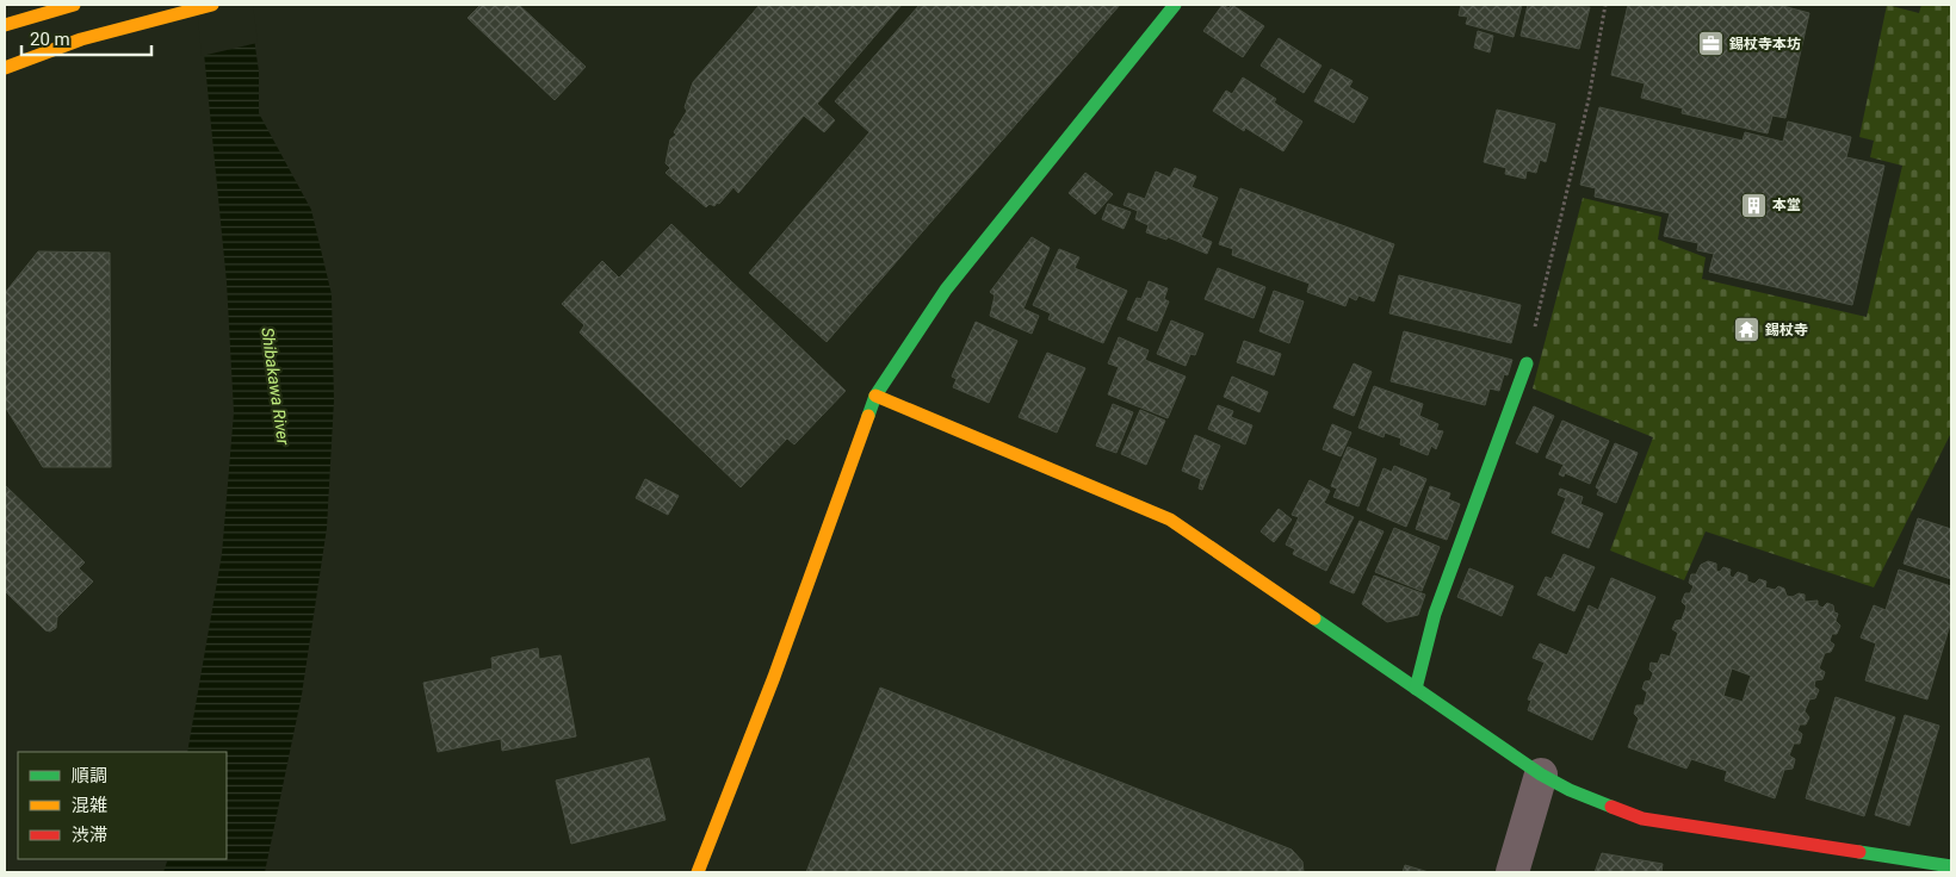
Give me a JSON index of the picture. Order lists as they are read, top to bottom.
{
  "water": ["Shibakawa River"],
  "places": {
    "office": ["錫杖寺本坊"],
    "building": ["本堂"],
    "temple": ["錫杖寺"]
  },
  "legend": ["順調", "混雑", "渋滞"],
  "scale_bar": "20 m"
}
